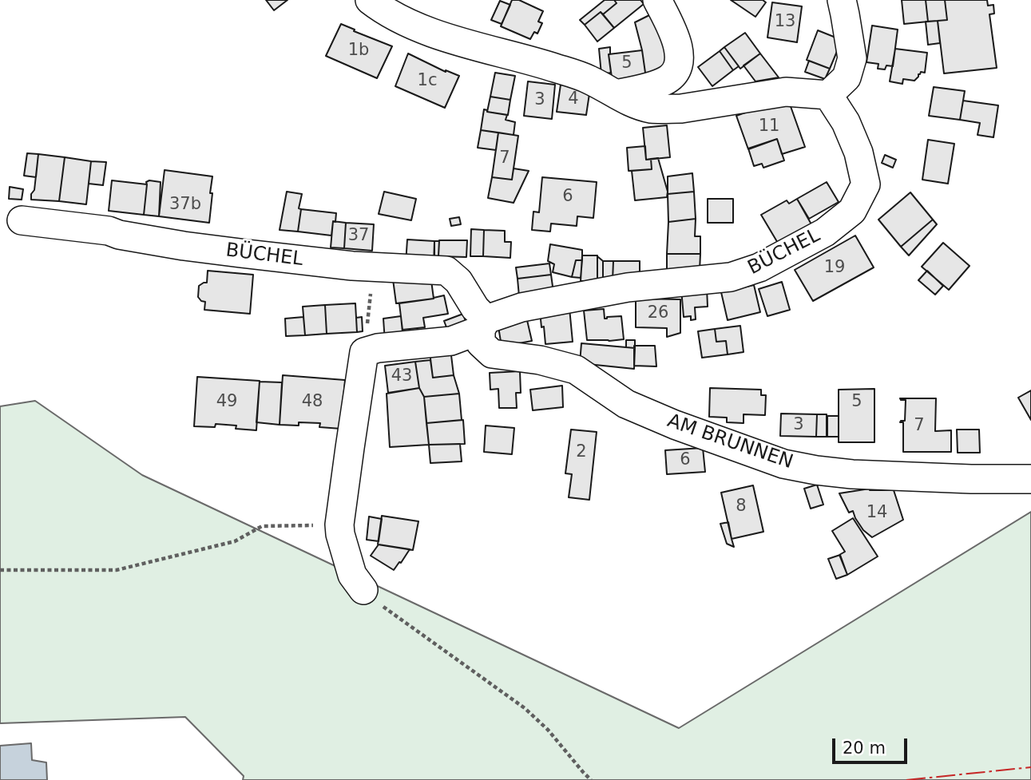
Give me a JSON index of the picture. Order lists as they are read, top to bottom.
{
  "streets": {
    "street": ["BÜCHEL", "AM BRUNNEN"]
  },
  "crossings": [
    ["BÜCHEL", "AM BRUNNEN"]
  ],
  "house_numbers": [
    "13",
    "1b",
    "5",
    "1c",
    "4",
    "3",
    "11",
    "7",
    "6",
    "37b",
    "37",
    "19",
    "26",
    "43",
    "49",
    "48",
    "5",
    "3",
    "7",
    "2",
    "6",
    "8",
    "14"
  ],
  "scale_bar": "20 m"
}
